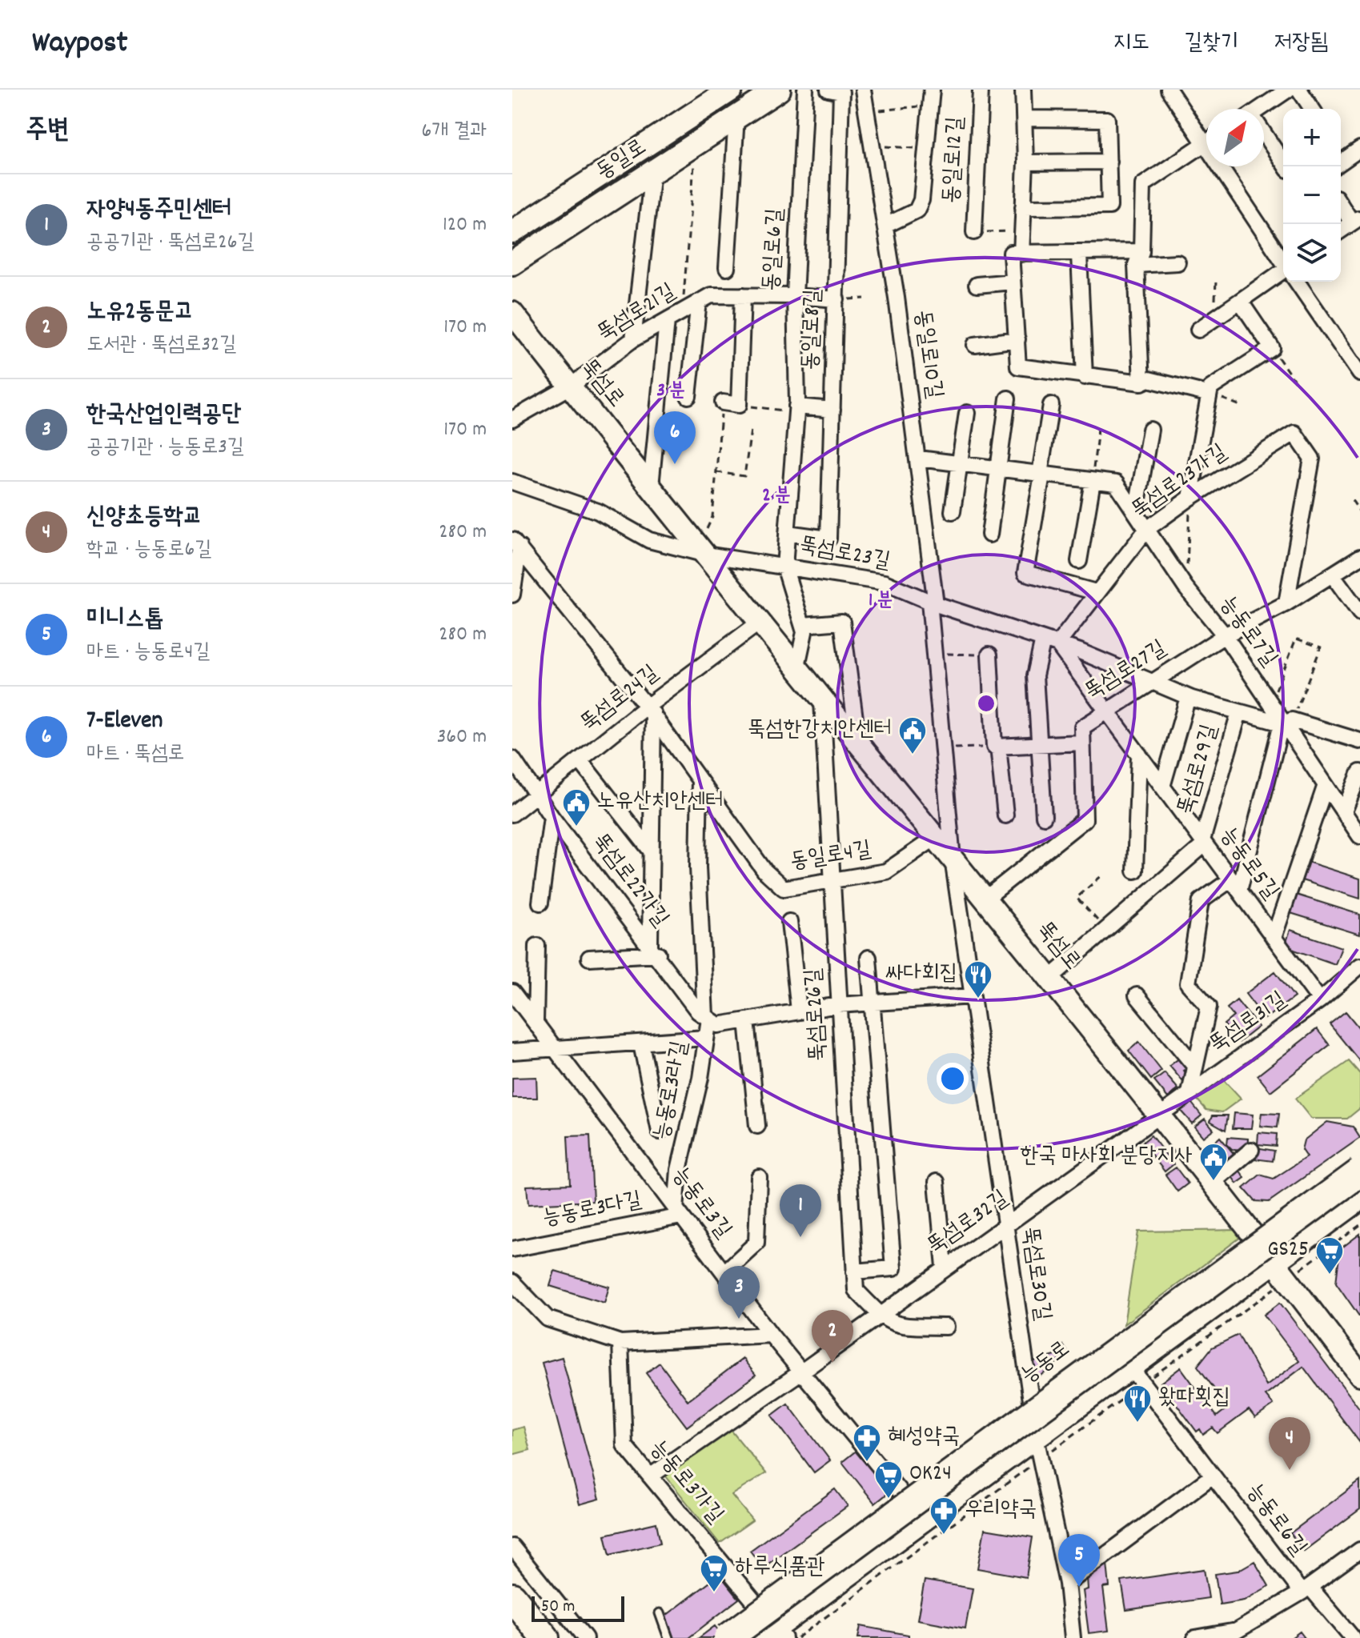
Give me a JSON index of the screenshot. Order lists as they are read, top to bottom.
{
  "streets": {
    "main road": ["동일로", "뚝섬로", "능동로"],
    "street": [
      "동일로12길",
      "동일로6길",
      "뚝섬로21길",
      "동일로8길",
      "동일로10길",
      "뚝섬로23가길",
      "뚝섬로23길",
      "능동로7길",
      "뚝섬로27길",
      "뚝섬로24길",
      "뚝섬로29길",
      "동일로4길",
      "능동로5길",
      "뚝섬로22가길",
      "뚝섬로26길",
      "뚝섬로31길",
      "능동로3라길",
      "능동로3길",
      "능동로3다길",
      "뚝섬로32길",
      "뚝섬로30길",
      "능동로3가길",
      "능동로6길"
    ]
  },
  "crossings": [
    ["동일로", "뚝섬로21길"],
    ["동일로6길", "뚝섬로21길"],
    ["동일로6길", "동일로8길"],
    ["동일로6길", "뚝섬로23길"],
    ["뚝섬로21길", "동일로8길"],
    ["뚝섬로21길", "뚝섬로"],
    ["동일로10길", "뚝섬로23길"],
    ["동일로10길", "능동로7길"],
    ["동일로10길", "뚝섬로30길"],
    ["뚝섬로", "뚝섬로23길"],
    ["뚝섬로", "뚝섬로24길"],
    ["뚝섬로", "뚝섬로29길"],
    ["뚝섬로", "동일로4길"],
    ["뚝섬로", "뚝섬로26길"],
    ["뚝섬로", "뚝섬로31길"],
    ["뚝섬로", "뚝섬로32길"],
    ["뚝섬로", "뚝섬로30길"],
    ["뚝섬로", "능동로"],
    ["뚝섬로23가길", "뚝섬로23길"],
    ["뚝섬로23가길", "능동로7길"],
    ["뚝섬로23가길", "뚝섬로27길"],
    ["뚝섬로23가길", "능동로5길"],
    ["뚝섬로23길", "능동로7길"],
    ["뚝섬로23길", "뚝섬로27길"],
    ["뚝섬로23길", "뚝섬로29길"],
    ["뚝섬로23길", "능동로5길"],
    ["능동로7길", "뚝섬로27길"],
    ["뚝섬로27길", "능동로5길"],
    ["뚝섬로24길", "동일로4길"],
    ["뚝섬로24길", "뚝섬로22가길"],
    ["뚝섬로29길", "능동로5길"],
    ["동일로4길", "뚝섬로26길"],
    ["능동로5길", "뚝섬로31길"],
    ["뚝섬로22가길", "능동로3라길"],
    ["뚝섬로26길", "뚝섬로32길"],
    ["뚝섬로31길", "뚝섬로32길"],
    ["능동로3라길", "능동로3길"],
    ["능동로3라길", "능동로3다길"],
    ["능동로3길", "능동로3다길"],
    ["능동로3길", "뚝섬로32길"],
    ["능동로3길", "능동로"],
    ["뚝섬로32길", "뚝섬로30길"],
    ["뚝섬로32길", "능동로3가길"],
    ["뚝섬로30길", "능동로"],
    ["능동로", "능동로3가길"]
  ],
  "places": {
    "public building": ["뚝섬한강치안센터", "노유산치안센터", "한국 마사회 분당지사"],
    "restaurant": ["싸다회집", "왔따횟집"],
    "supermarket": ["GS25", "OK24", "하루식품관"],
    "pharmacy": ["혜성약국", "우리약국"]
  },
  "scale_bar": "50 m",
  "north": "top right",
  "page": {
    "header": "Waypost",
    "nav": ["지도", "길찾기", "저장됨"],
    "heading": ["주변", "6개 결과"],
    "map_buttons": ["+", "−"],
    "list": [
      {
        "mark": "1",
        "name": "자양4동주민센터",
        "note": "공공기관 · 뚝섬로26길",
        "value": "120 m"
      },
      {
        "mark": "2",
        "name": "노유2동문고",
        "note": "도서관 · 뚝섬로32길",
        "value": "170 m"
      },
      {
        "mark": "3",
        "name": "한국산업인력공단",
        "note": "공공기관 · 능동로3길",
        "value": "170 m"
      },
      {
        "mark": "4",
        "name": "신양초등학교",
        "note": "학교 · 능동로6길",
        "value": "280 m"
      },
      {
        "mark": "5",
        "name": "미니스톱",
        "note": "마트 · 능동로4길",
        "value": "280 m"
      },
      {
        "mark": "6",
        "name": "7-Eleven",
        "note": "마트 · 뚝섬로",
        "value": "360 m"
      }
    ],
    "pins": [
      "6",
      "1",
      "3",
      "2",
      "4",
      "5"
    ],
    "scale": "50 m"
  },
  "rings": ["3 분", "2 분", "1 분"]
}
